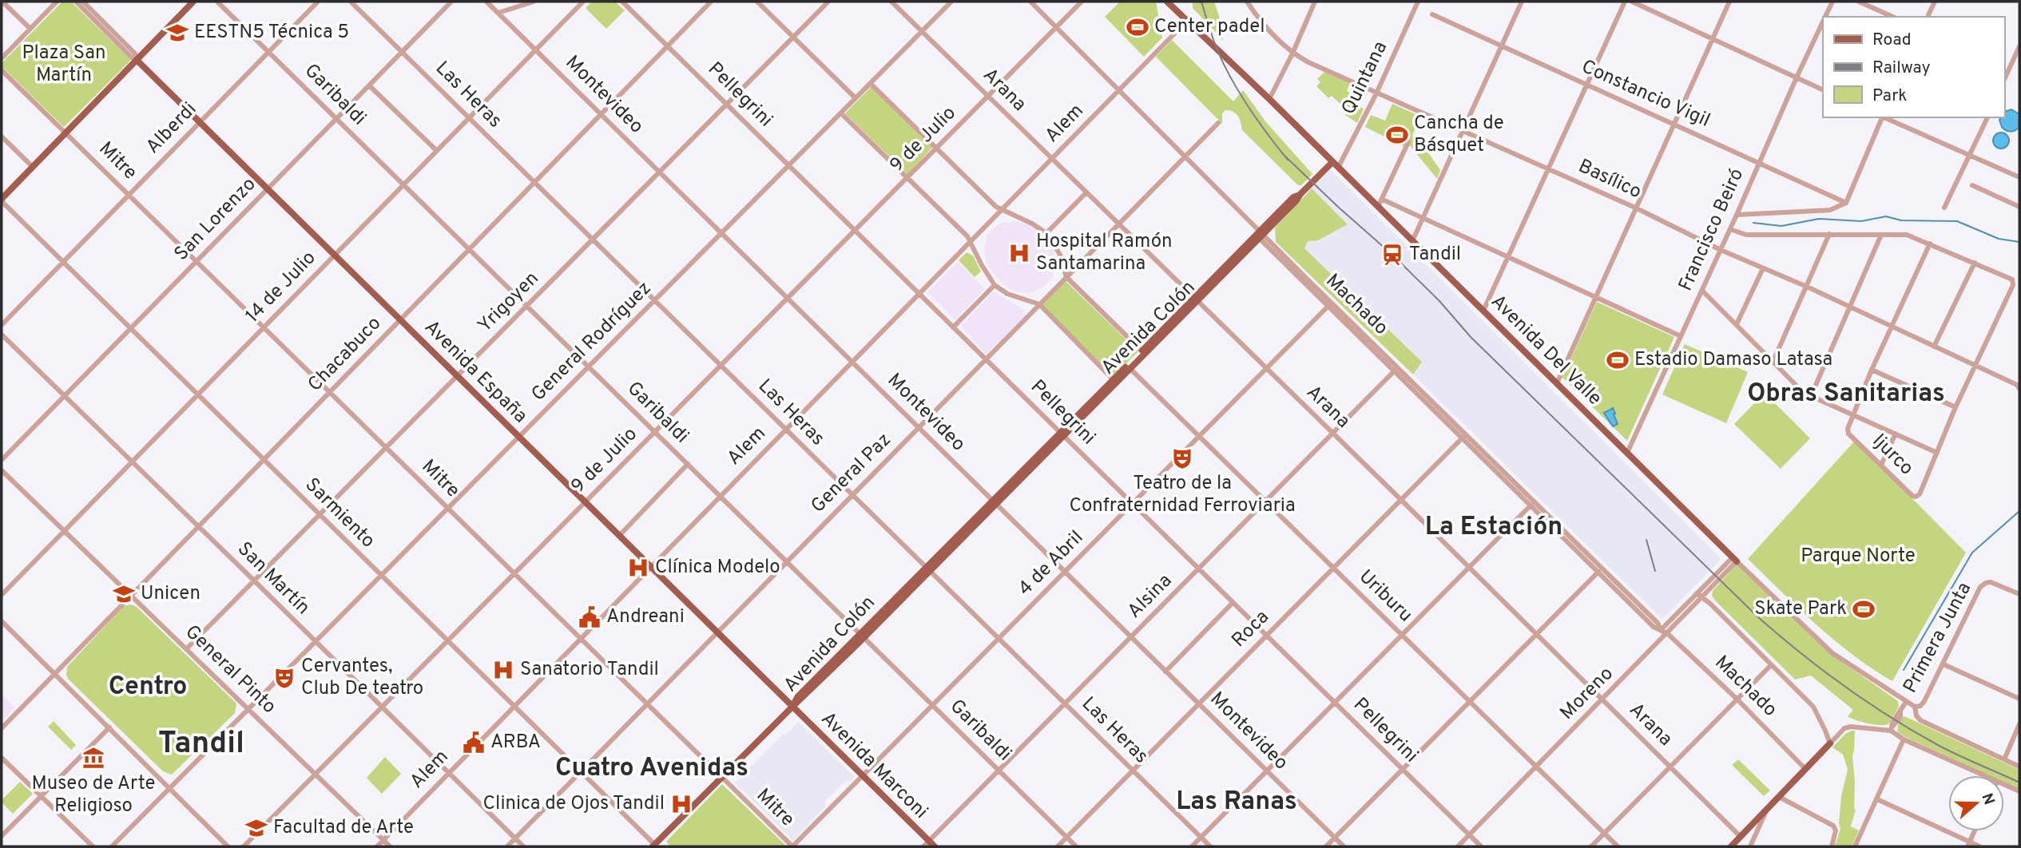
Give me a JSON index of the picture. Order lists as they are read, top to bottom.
{
  "streets": {
    "main road": [
      "Avenida Colón",
      "Avenida Del Valle",
      "Avenida España",
      "Avenida Marconi"
    ],
    "street": [
      "Quintana",
      "Arana",
      "Constancio Vigil",
      "Garibaldi",
      "Las Heras",
      "Montevideo",
      "Pellegrini",
      "Alem",
      "Alberdi",
      "9 de Julio",
      "Mitre",
      "Basílico",
      "San Lorenzo",
      "Francisco Beiró",
      "14 de Julio",
      "Yrigoyen",
      "Machado",
      "General Rodríguez",
      "Chacabuco",
      "Ijurco",
      "General Paz",
      "Sarmiento",
      "4 de Abril",
      "San Martín",
      "Alsina",
      "Uriburu",
      "Roca",
      "Primera Junta",
      "General Pinto",
      "Moreno"
    ]
  },
  "crossings": [
    ["Quintana", "Basílico"],
    ["Quintana", "Avenida Del Valle"],
    ["Arana", "Alem"],
    ["Arana", "9 de Julio"],
    ["Arana", "Avenida Colón"],
    ["Arana", "General Rodríguez"],
    ["Arana", "General Paz"],
    ["Arana", "4 de Abril"],
    ["Arana", "Alsina"],
    ["Arana", "Roca"],
    ["Arana", "Moreno"],
    ["Constancio Vigil", "Francisco Beiró"],
    ["Garibaldi", "Alem"],
    ["Garibaldi", "Alberdi"],
    ["Garibaldi", "9 de Julio"],
    ["Garibaldi", "San Lorenzo"],
    ["Garibaldi", "14 de Julio"],
    ["Garibaldi", "Yrigoyen"],
    ["Garibaldi", "Avenida Colón"],
    ["Garibaldi", "General Rodríguez"],
    ["Garibaldi", "Chacabuco"],
    ["Garibaldi", "General Paz"],
    ["Garibaldi", "4 de Abril"],
    ["Garibaldi", "Alsina"],
    ["Garibaldi", "Roca"],
    ["Las Heras", "Alem"],
    ["Las Heras", "9 de Julio"],
    ["Las Heras", "San Lorenzo"],
    ["Las Heras", "14 de Julio"],
    ["Las Heras", "Yrigoyen"],
    ["Las Heras", "Avenida Colón"],
    ["Las Heras", "General Rodríguez"],
    ["Las Heras", "Chacabuco"],
    ["Las Heras", "General Paz"],
    ["Las Heras", "4 de Abril"],
    ["Las Heras", "Alsina"],
    ["Las Heras", "Roca"],
    ["Montevideo", "Alem"],
    ["Montevideo", "9 de Julio"],
    ["Montevideo", "14 de Julio"],
    ["Montevideo", "Yrigoyen"],
    ["Montevideo", "Avenida Colón"],
    ["Montevideo", "General Rodríguez"],
    ["Montevideo", "Chacabuco"],
    ["Montevideo", "General Paz"],
    ["Montevideo", "4 de Abril"],
    ["Montevideo", "Alsina"],
    ["Montevideo", "Roca"],
    ["Pellegrini", "Alem"],
    ["Pellegrini", "9 de Julio"],
    ["Pellegrini", "Yrigoyen"],
    ["Pellegrini", "Avenida Colón"],
    ["Pellegrini", "General Rodríguez"],
    ["Pellegrini", "Chacabuco"],
    ["Pellegrini", "General Paz"],
    ["Pellegrini", "4 de Abril"],
    ["Pellegrini", "Alsina"],
    ["Pellegrini", "Roca"],
    ["Pellegrini", "Moreno"],
    ["Alem", "Mitre"],
    ["Alem", "Machado"],
    ["Alem", "Avenida Del Valle"],
    ["Alem", "Avenida España"],
    ["Alem", "General Paz"],
    ["Alem", "Sarmiento"],
    ["Alem", "San Martín"],
    ["Alem", "General Pinto"],
    ["Alberdi", "Mitre"],
    ["Alberdi", "Avenida España"],
    ["Alberdi", "Sarmiento"],
    ["9 de Julio", "Mitre"],
    ["9 de Julio", "Machado"],
    ["9 de Julio", "Avenida España"],
    ["9 de Julio", "Sarmiento"],
    ["9 de Julio", "San Martín"],
    ["9 de Julio", "General Pinto"],
    ["Mitre", "San Lorenzo"],
    ["Mitre", "14 de Julio"],
    ["Mitre", "Yrigoyen"],
    ["Mitre", "Avenida Colón"],
    ["Mitre", "General Rodríguez"],
    ["Mitre", "Chacabuco"],
    ["Mitre", "General Paz"],
    ["Mitre", "4 de Abril"],
    ["Basílico", "Francisco Beiró"],
    ["San Lorenzo", "Avenida España"],
    ["San Lorenzo", "Sarmiento"],
    ["San Lorenzo", "San Martín"],
    ["Francisco Beiró", "Avenida Del Valle"],
    ["14 de Julio", "Avenida España"],
    ["14 de Julio", "Sarmiento"],
    ["14 de Julio", "San Martín"],
    ["14 de Julio", "General Pinto"],
    ["Yrigoyen", "Avenida España"],
    ["Yrigoyen", "Sarmiento"],
    ["Yrigoyen", "San Martín"],
    ["Yrigoyen", "General Pinto"],
    ["Machado", "Avenida Colón"],
    ["Machado", "General Paz"],
    ["Machado", "4 de Abril"],
    ["Machado", "Alsina"],
    ["Machado", "Roca"],
    ["Machado", "Moreno"],
    ["Avenida Colón", "Avenida Del Valle"],
    ["Avenida Colón", "Avenida España"],
    ["Avenida Colón", "Sarmiento"],
    ["Avenida Colón", "Uriburu"],
    ["Avenida Colón", "Avenida Marconi"],
    ["General Rodríguez", "Avenida España"],
    ["General Rodríguez", "Sarmiento"],
    ["General Rodríguez", "San Martín"],
    ["General Rodríguez", "General Pinto"],
    ["Avenida Del Valle", "Primera Junta"],
    ["Avenida Del Valle", "Moreno"],
    ["Chacabuco", "Avenida España"],
    ["Chacabuco", "Sarmiento"],
    ["Chacabuco", "San Martín"],
    ["Chacabuco", "General Pinto"],
    ["Avenida España", "General Paz"],
    ["Avenida España", "Avenida Marconi"],
    ["General Paz", "Sarmiento"],
    ["General Paz", "San Martín"],
    ["4 de Abril", "Uriburu"],
    ["4 de Abril", "Avenida Marconi"],
    ["Alsina", "Uriburu"],
    ["Alsina", "Avenida Marconi"],
    ["Uriburu", "Roca"],
    ["Uriburu", "Moreno"]
  ],
  "districts": [
    "Obras Sanitarias",
    "La Estación",
    "Centro",
    "Tandil",
    "Cuatro Avenidas",
    "Las Ranas"
  ],
  "parks": ["Plaza San Martín", "Parque Norte"],
  "places": {
    "sports": [
      "Center padel",
      "Cancha de Básquet",
      "Estadio Damaso Latasa",
      "Skate Park"
    ],
    "school or university": ["EESTN5 Técnica 5", "Unicen", "Facultad de Arte"],
    "hospital": [
      "Hospital Ramón Santamarina",
      "Clínica Modelo",
      "Sanatorio Tandil",
      "Clinica de Ojos Tandil"
    ],
    "station": ["Tandil"],
    "theatre": ["Teatro de la Confraternidad Ferroviaria", "Cervantes, Club De teatro"],
    "public building": ["Andreani", "ARBA"],
    "museum": ["Museo de Arte Religioso"]
  },
  "legend": ["Road", "Railway", "Park"],
  "north": "right"
}
